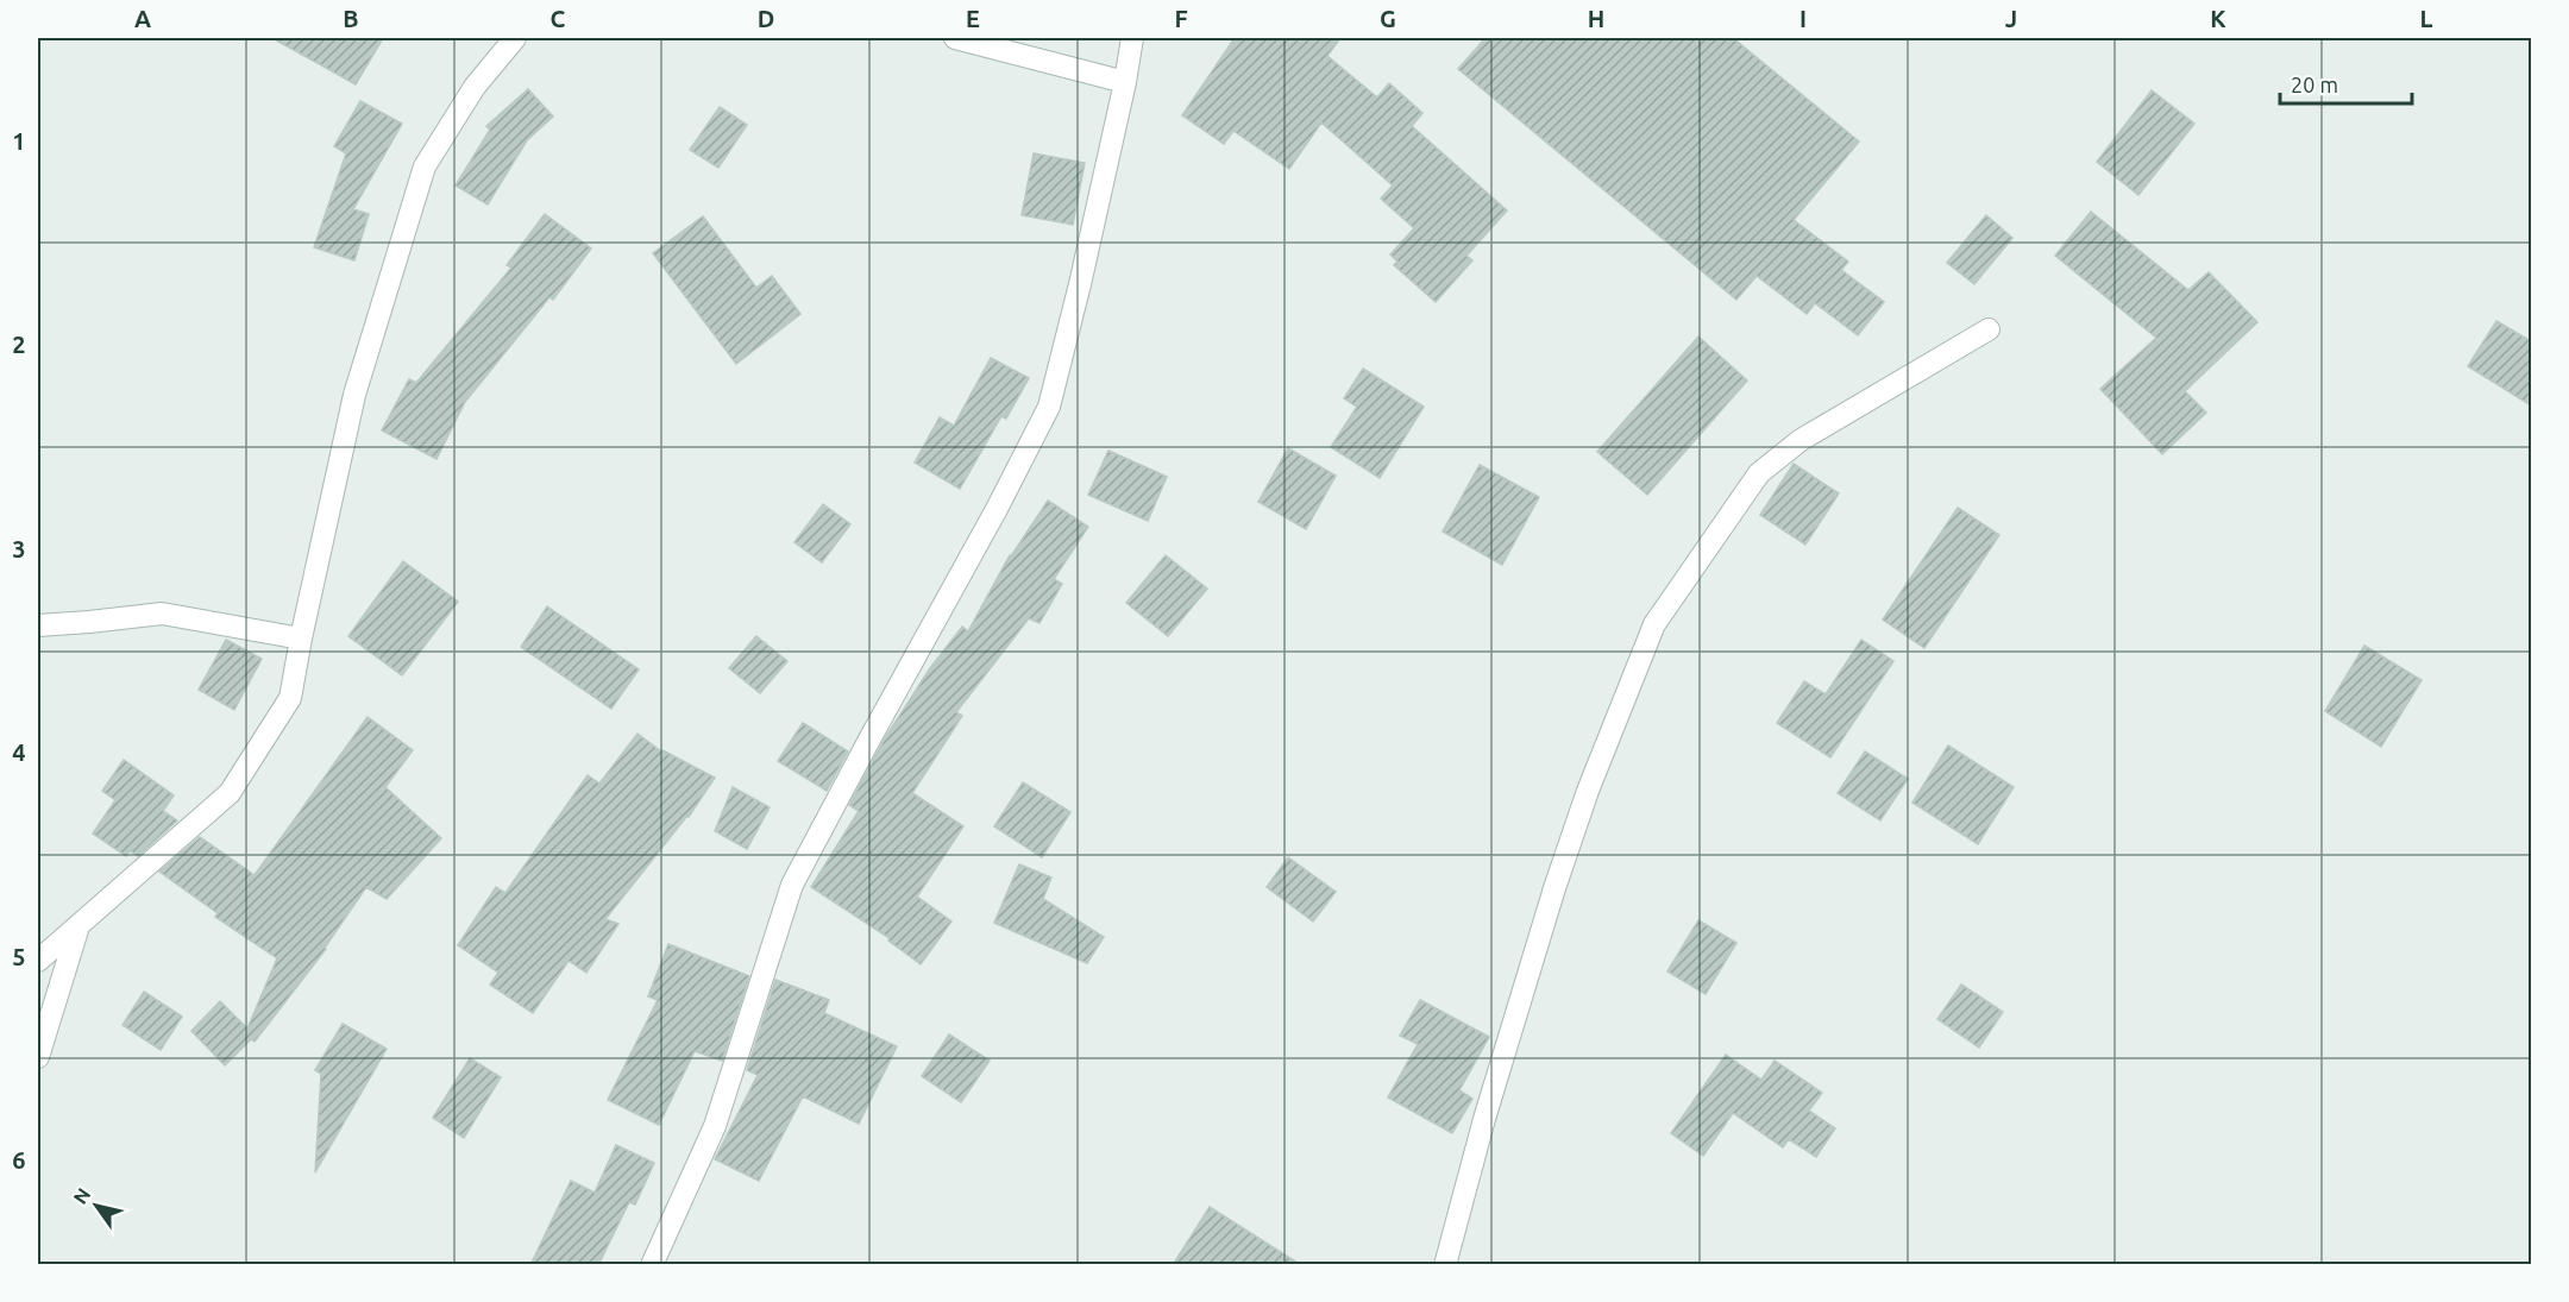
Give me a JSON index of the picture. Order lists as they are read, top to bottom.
{
  "scale_bar": "20 m",
  "north": "top left",
  "grid": {
    "columns": [
      "A",
      "B",
      "C",
      "D",
      "E",
      "F",
      "G",
      "H",
      "I",
      "J",
      "K",
      "L"
    ],
    "rows": [
      "1",
      "2",
      "3",
      "4",
      "5",
      "6"
    ]
  }
}
